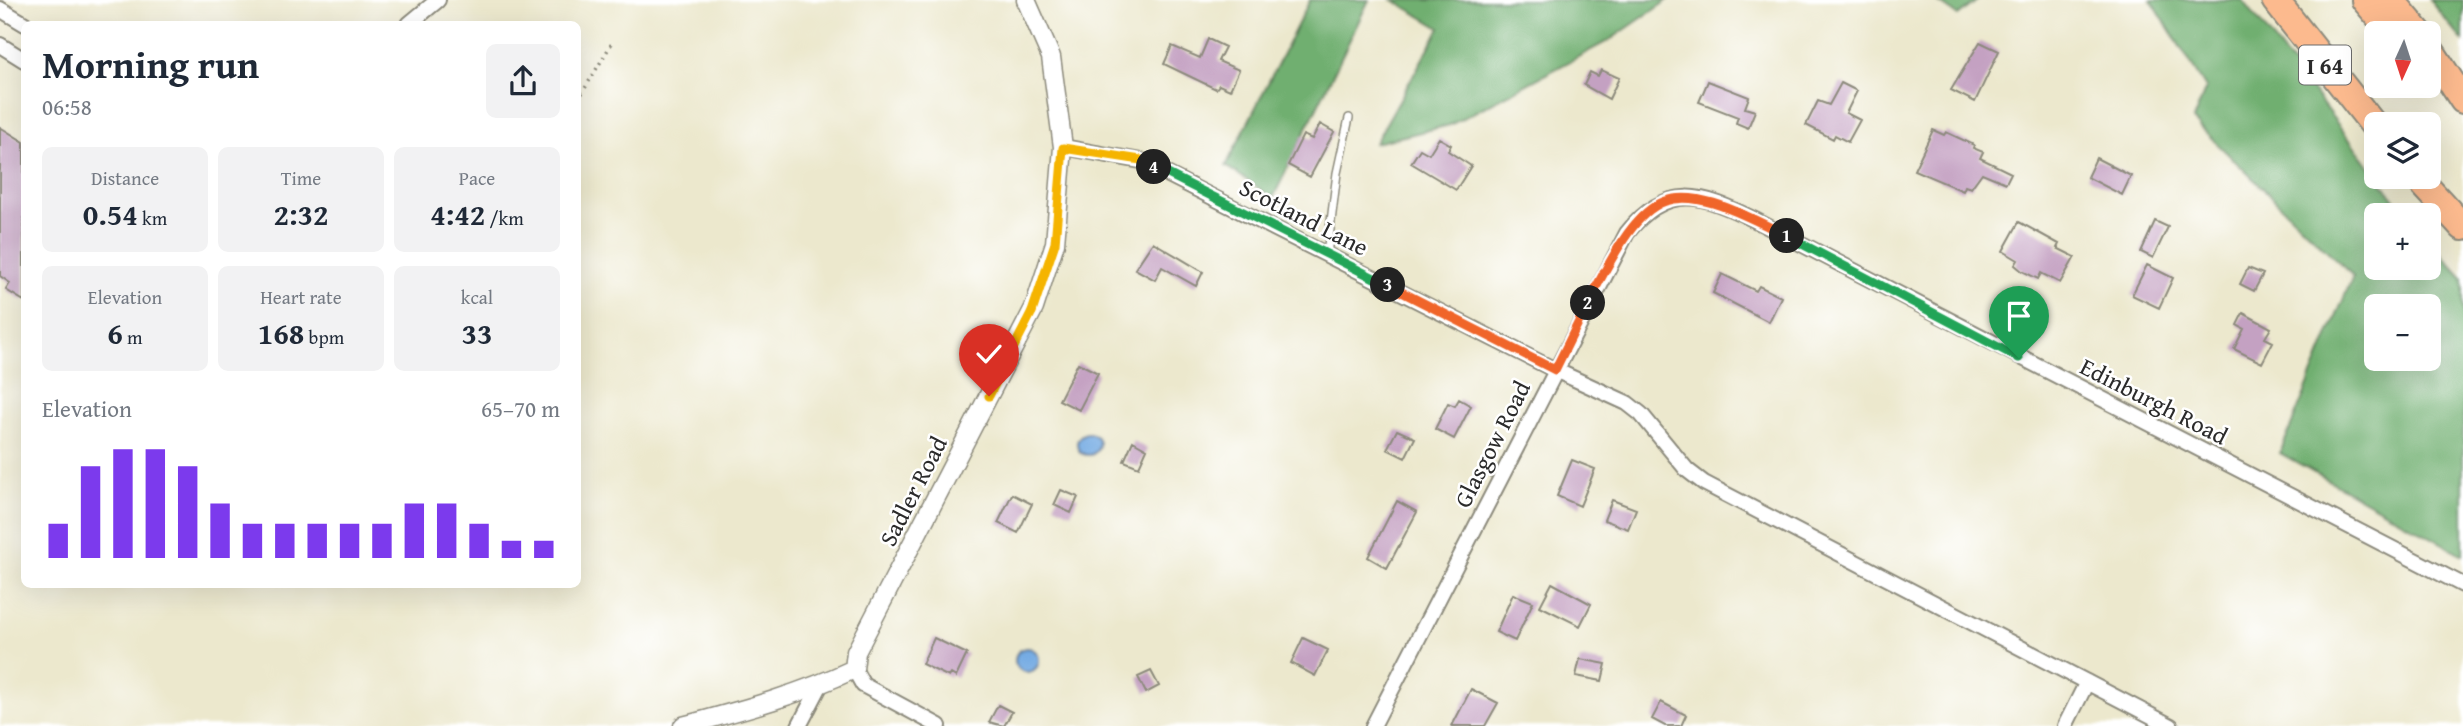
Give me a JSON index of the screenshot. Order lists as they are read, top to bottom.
{
  "streets": {
    "highway": ["I 64"],
    "street": [
      "Scotland Lane",
      "Edinburgh Road",
      "Glasgow Road",
      "Sadler Road"
    ]
  },
  "crossings": [
    ["Scotland Lane", "Glasgow Road"],
    ["Scotland Lane", "Sadler Road"],
    ["Edinburgh Road", "Glasgow Road"]
  ],
  "north": "bottom",
  "page": {
    "map_buttons": ["+", "−"],
    "heading": ["Morning run", "06:58"],
    "stats": [
      ["Distance", "0.54 km"],
      ["Time", "2:32"],
      ["Pace", "4:42 /km"],
      ["Elevation", "6 m"],
      ["Heart rate", "168 bpm"],
      ["kcal", "33"]
    ],
    "pins": [
      "4",
      "1",
      "3",
      "2"
    ],
    "chart": ["Elevation", "65–70 m"]
  }
}
